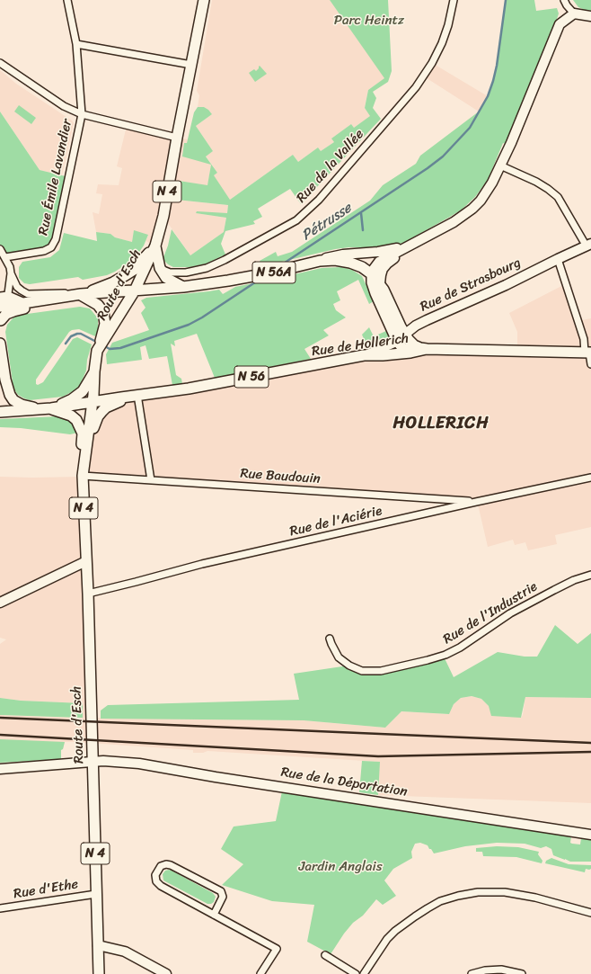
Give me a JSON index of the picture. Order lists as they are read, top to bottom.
{
  "streets": {
    "main road": [
      "N 4",
      "N 56A",
      "Route d'Esch",
      "Rue de Strasbourg",
      "Rue de Hollerich",
      "N 56",
      "Rue de la Déportation"
    ],
    "street": [
      "Rue de la Vallée",
      "Rue Émile Lavandier",
      "Rue Baudouin",
      "Rue de l'Aciérie",
      "Rue de l'Industrie",
      "Rue d'Ethe"
    ]
  },
  "crossings": [
    ["N 4", "N 56A"],
    ["N 4", "Route d'Esch"],
    ["N 4", "N 56"],
    ["N 4", "Rue Baudouin"],
    ["N 56A", "Route d'Esch"],
    ["N 56A", "Rue de Strasbourg"],
    ["N 56A", "Rue de Hollerich"],
    ["Route d'Esch", "Rue de Hollerich"],
    ["Route d'Esch", "N 56"],
    ["Route d'Esch", "Rue Baudouin"],
    ["Route d'Esch", "Rue de l'Aciérie"],
    ["Route d'Esch", "Rue de la Déportation"],
    ["Route d'Esch", "Rue d'Ethe"],
    ["Rue de Strasbourg", "Rue de Hollerich"],
    ["Rue de Hollerich", "N 56"],
    ["Rue Baudouin", "Rue de l'Aciérie"]
  ],
  "districts": ["HOLLERICH"],
  "water": ["Pétrusse"],
  "parks": ["Parc Heintz", "Jardin Anglais"]
}
